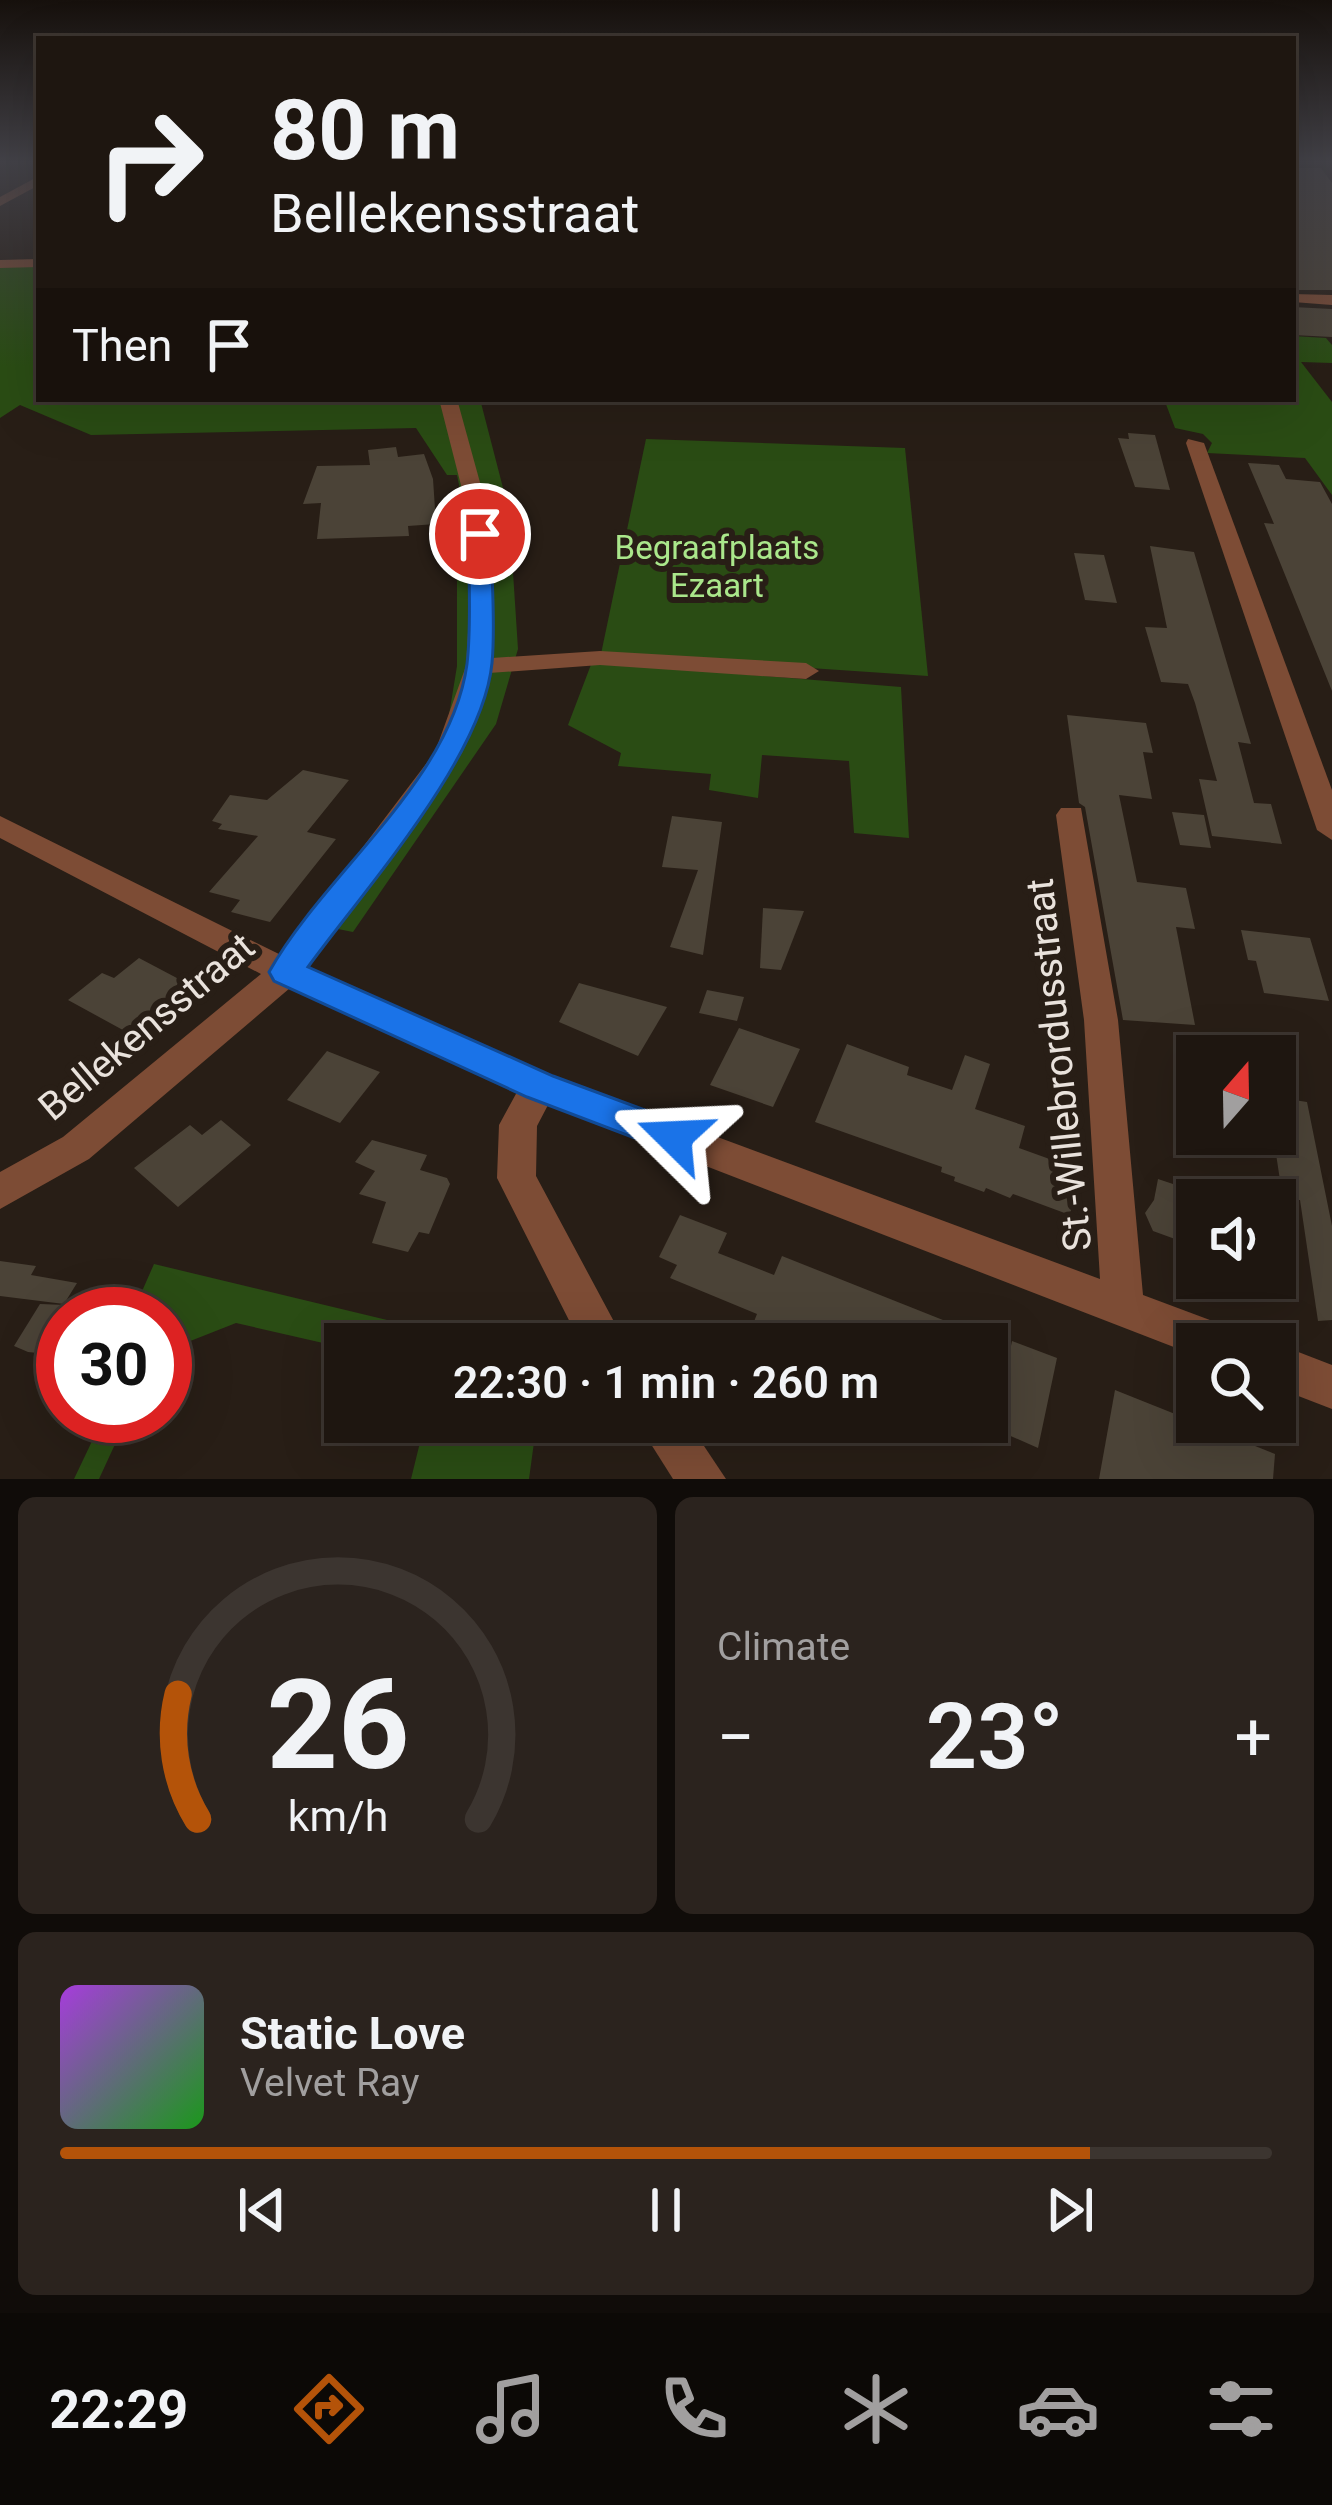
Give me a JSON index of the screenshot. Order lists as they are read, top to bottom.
{
  "streets": {
    "street": ["Bellekensstraat", "St.-Willebrordusstraat"]
  },
  "parks": ["Begraafplaats Ezaart"],
  "north": "top",
  "page": {
    "turn": ["80 m", "Bellekensstraat"],
    "then": "Then",
    "limit": "30",
    "trip": "22:30 · 1 min · 260 m",
    "tile": "Climate",
    "heat": ["−", "23°", "+"],
    "song": ["Static Love", "Velvet Ray"],
    "tabs": "22:29",
    "gauge": ["26", "km/h"]
  }
}
